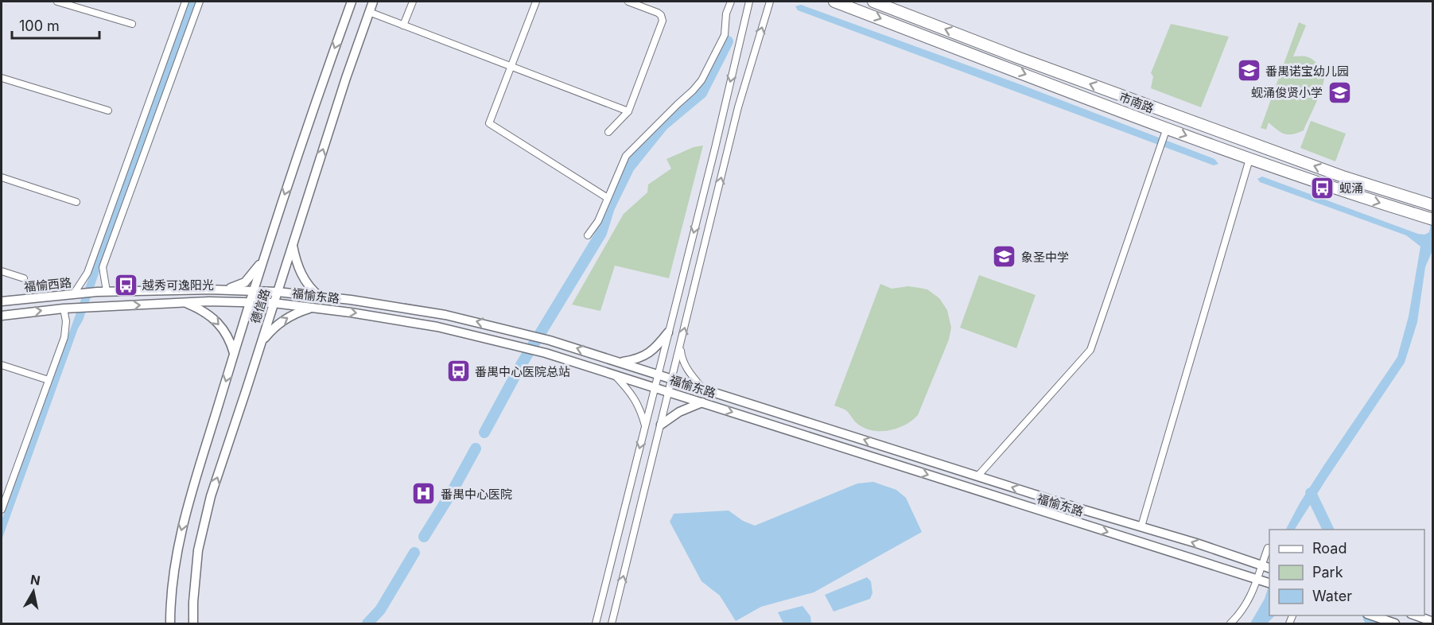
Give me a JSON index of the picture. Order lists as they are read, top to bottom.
{
  "streets": {
    "highway": ["市南路"],
    "street": ["福愉西路", "福愉东路", "德信路"]
  },
  "crossings": [
    ["福愉西路", "福愉东路"],
    ["福愉东路", "德信路"]
  ],
  "places": {
    "school or university": ["番禺诺宝幼儿园", "蚬涌俊贤小学", "象圣中学"],
    "bus stop": ["蚬涌", "越秀可逸阳光", "番禺中心医院总站"],
    "hospital": ["番禺中心医院"]
  },
  "legend": ["Road", "Park", "Water"],
  "scale_bar": "100 m",
  "north": "top"
}
